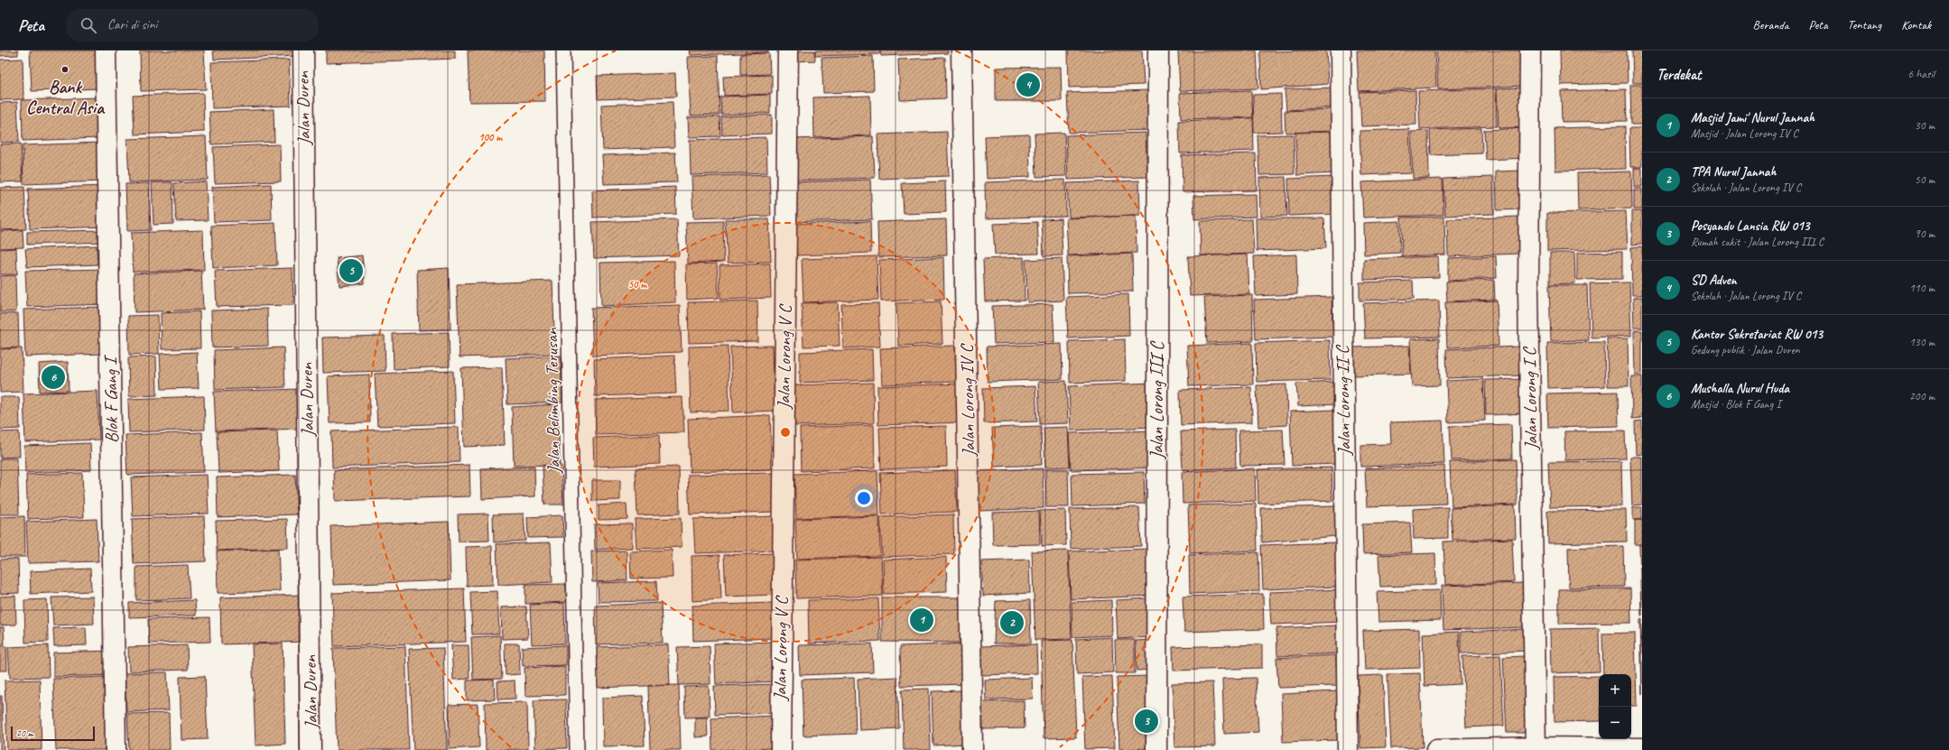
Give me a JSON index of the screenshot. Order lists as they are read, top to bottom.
{
  "streets": {
    "street": [
      "Jalan Duren",
      "Jalan Lorong V C",
      "Jalan Lorong I C",
      "Blok F Gang I",
      "Jalan Lorong IV C",
      "Jalan Lorong III C",
      "Jalan Lorong II C"
    ],
    "lane": ["Jalan Belimbing Terusan"]
  },
  "places": ["Bank Central Asia"],
  "scale_bar": "20 m",
  "page": {
    "header": "Peta",
    "search": "Cari di sini",
    "nav": [
      "Beranda",
      "Peta",
      "Tentang",
      "Kontak"
    ],
    "heading": ["Terdekat", "6 hasil"],
    "pins": [
      "4",
      "5",
      "6",
      "1",
      "2",
      "3"
    ],
    "list": [
      {
        "mark": "1",
        "name": "Masjid Jami' Nurul Jannah",
        "note": "Masjid · Jalan Lorong IV C",
        "value": "30 m"
      },
      {
        "mark": "2",
        "name": "TPA Nurul Jannah",
        "note": "Sekolah · Jalan Lorong IV C",
        "value": "50 m"
      },
      {
        "mark": "3",
        "name": "Posyandu Lansia RW 013",
        "note": "Rumah sakit · Jalan Lorong III C",
        "value": "90 m"
      },
      {
        "mark": "4",
        "name": "SD Adven",
        "note": "Sekolah · Jalan Lorong IV C",
        "value": "110 m"
      },
      {
        "mark": "5",
        "name": "Kantor Sekretariat RW 013",
        "note": "Gedung publik · Jalan Duren",
        "value": "130 m"
      },
      {
        "mark": "6",
        "name": "Mushalla Nurul Huda",
        "note": "Masjid · Blok F Gang I",
        "value": "200 m"
      }
    ],
    "map_buttons": ["+", "−"],
    "scale": "20 m"
  },
  "rings": ["100 m", "50 m"]
}
